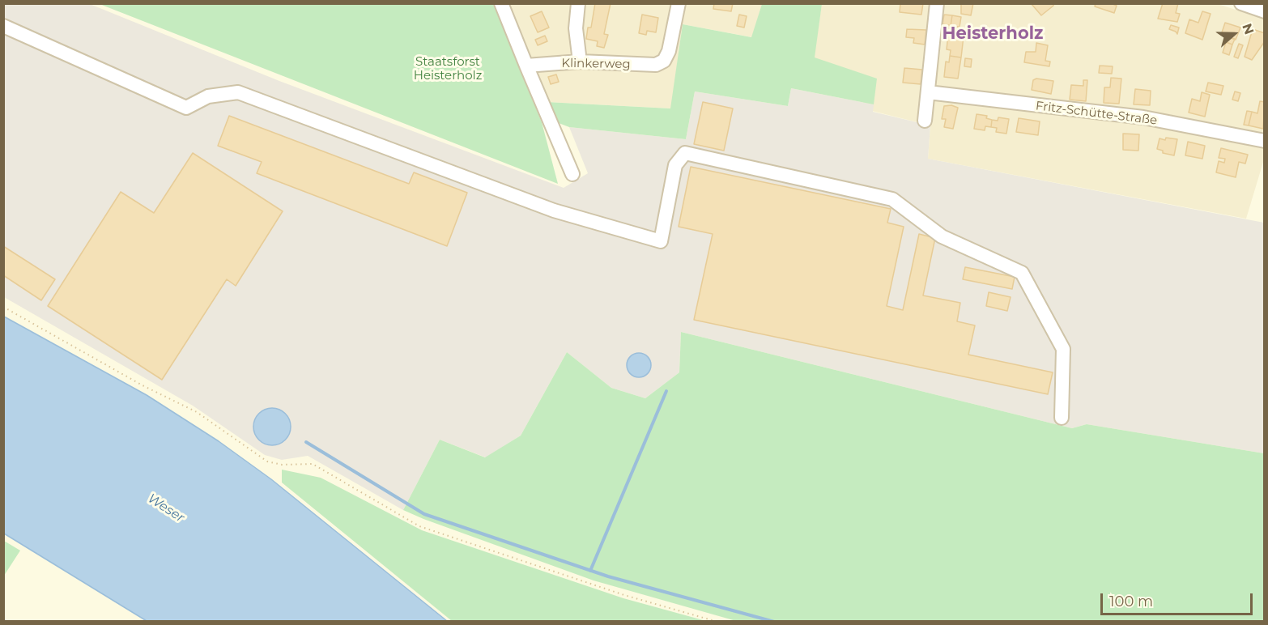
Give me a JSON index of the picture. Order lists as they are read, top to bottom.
{
  "streets": {
    "street": ["Klinkerweg", "Fritz-Schütte-Straße"]
  },
  "districts": ["Heisterholz"],
  "water": ["Weser"],
  "parks": ["Staatsforst Heisterholz"],
  "scale_bar": "100 m",
  "north": "right"
}
